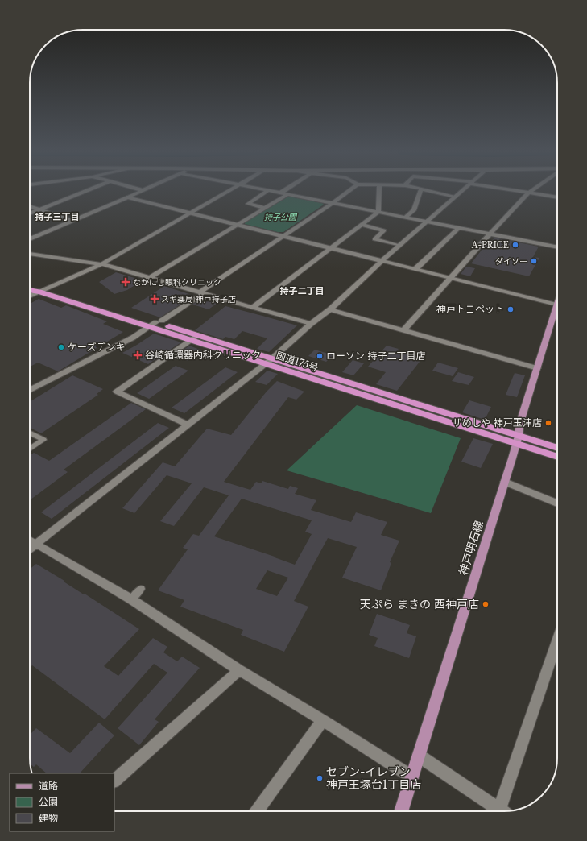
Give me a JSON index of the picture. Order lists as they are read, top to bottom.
{
  "streets": {
    "highway": ["国道175号"],
    "main road": ["神戸明石線"]
  },
  "crossings": [
    ["国道175号", "神戸明石線"]
  ],
  "districts": ["持子三丁目", "持子二丁目"],
  "parks": ["持子公園"],
  "places": {
    "other": [
      "A-PRICE",
      "ダイソー",
      "神戸トヨペット",
      "ケーズデンキ",
      "ローソン 持子二丁目店",
      "ザめしや 神戸玉津店",
      "天ぷら まきの 西神戸店",
      "セブン-イレブン 神戸王塚台1丁目店"
    ],
    "health": ["なかにし眼科クリニック", "スギ薬局 神戸持子店", "谷崎循環器内科クリニック"]
  },
  "legend": ["道路", "公園", "建物"]
}
